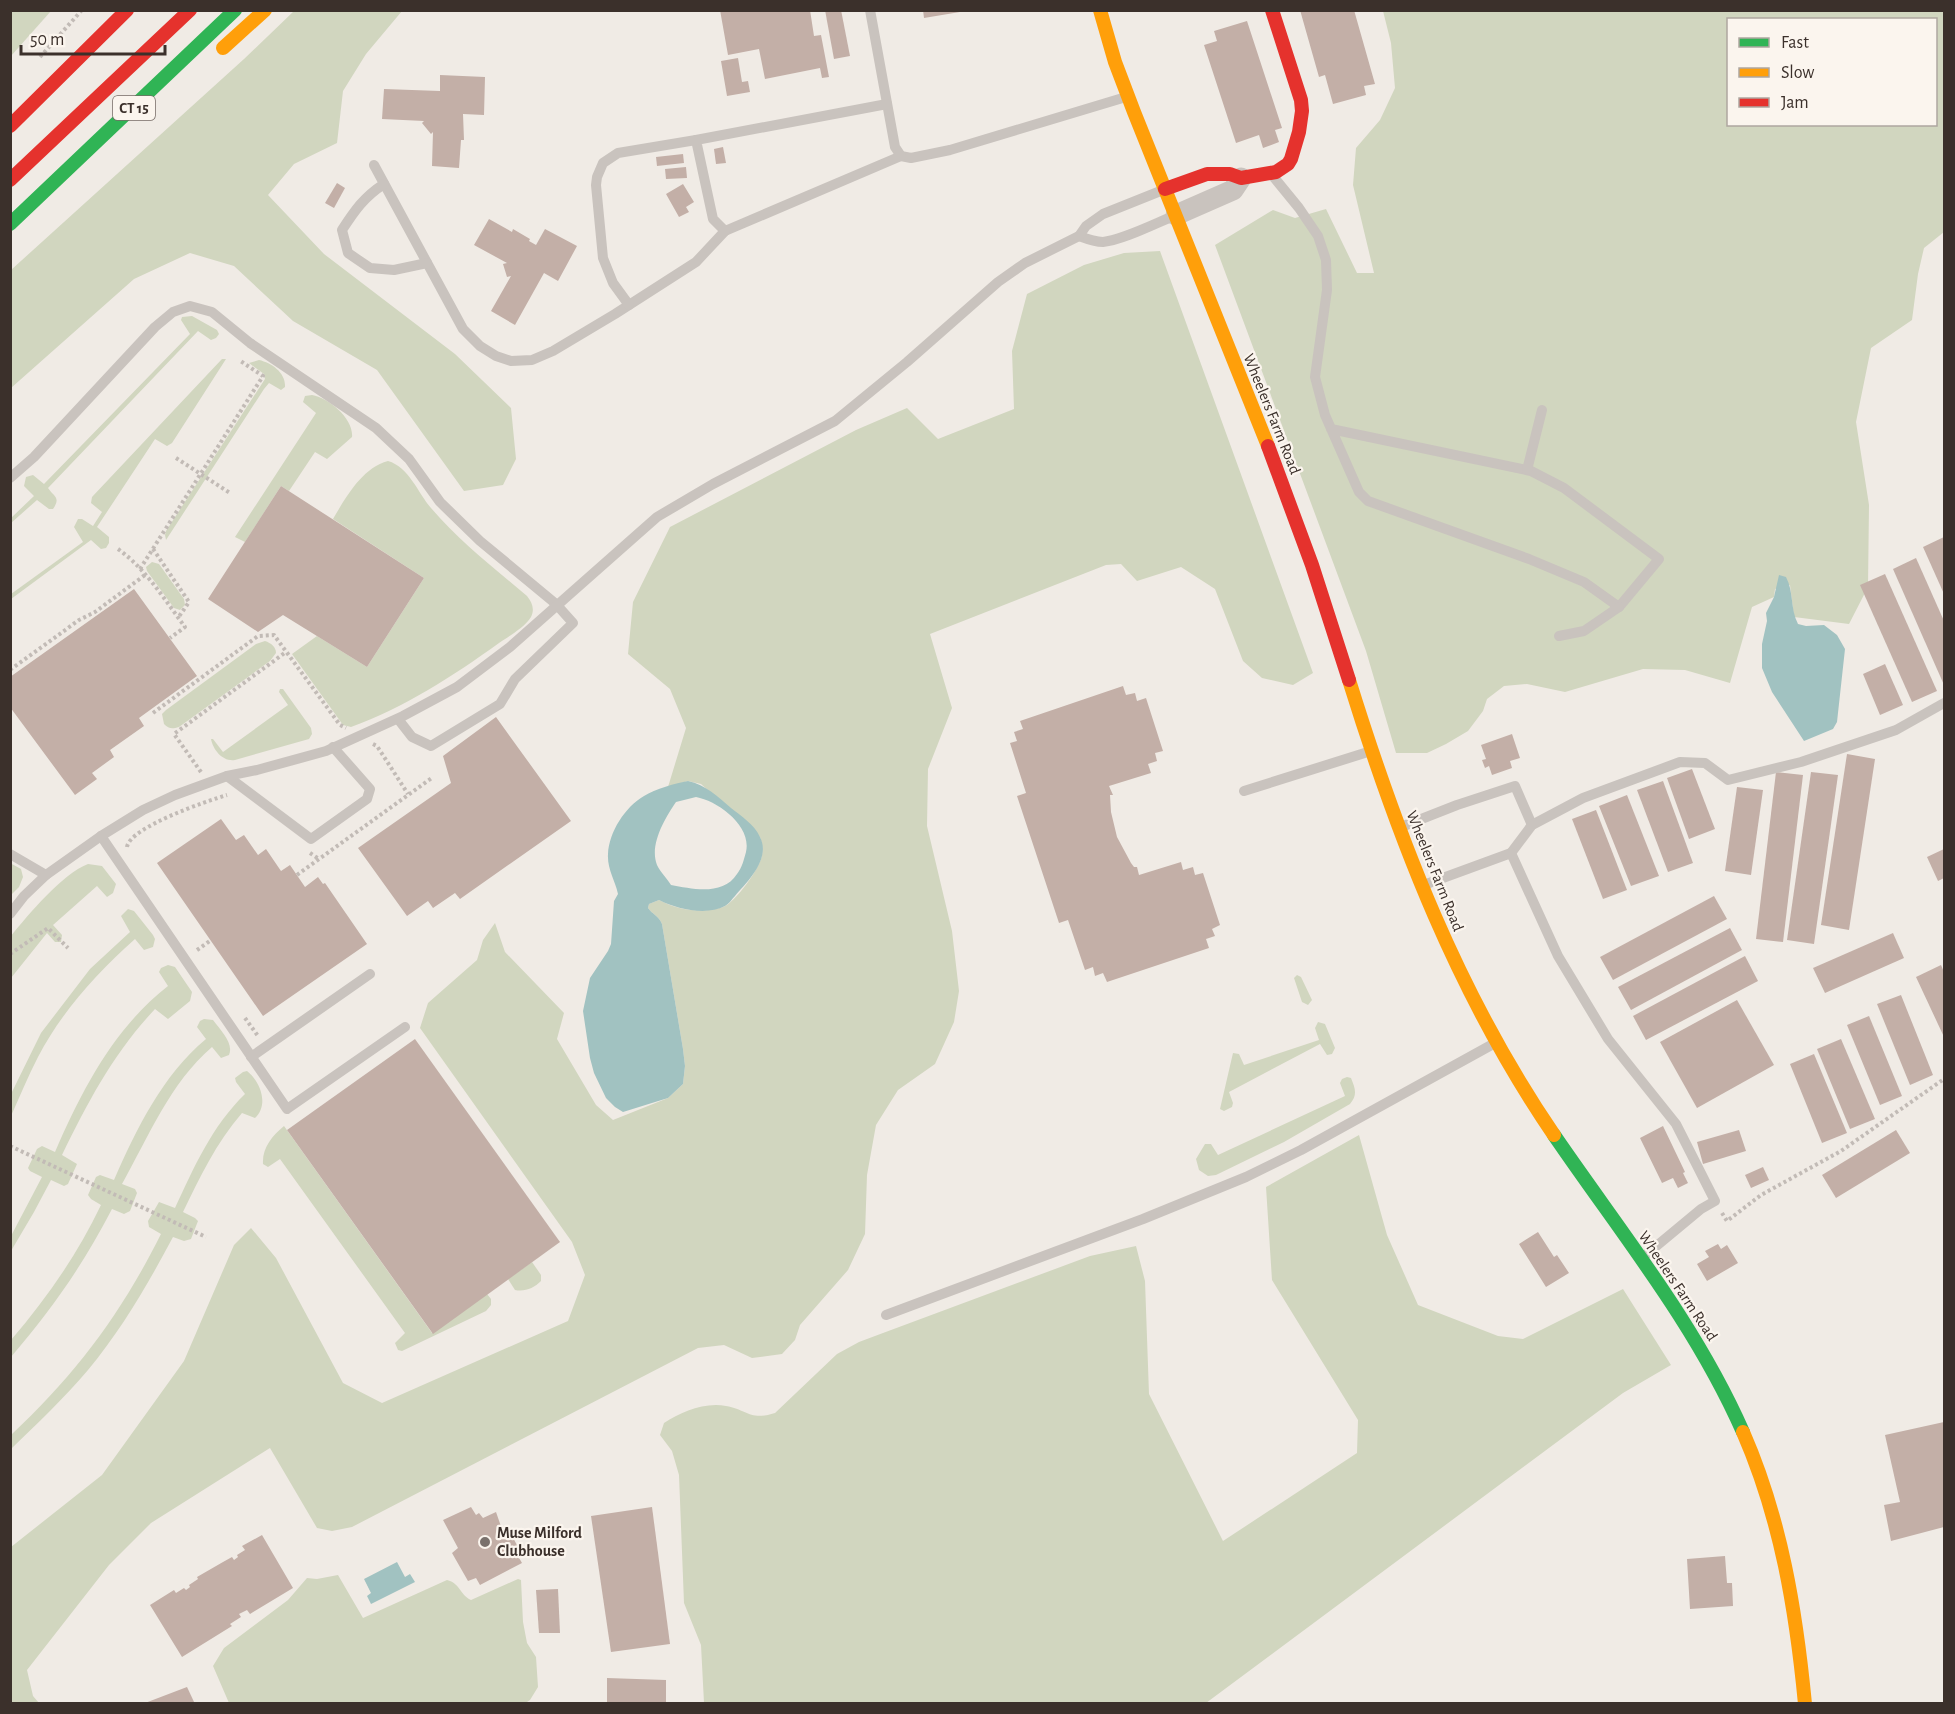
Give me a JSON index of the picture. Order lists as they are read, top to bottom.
{
  "streets": {
    "main road": ["CT 15", "Wheelers Farm Road"]
  },
  "places": ["Muse Milford Clubhouse"],
  "legend": ["Fast", "Slow", "Jam"],
  "scale_bar": "50 m"
}
